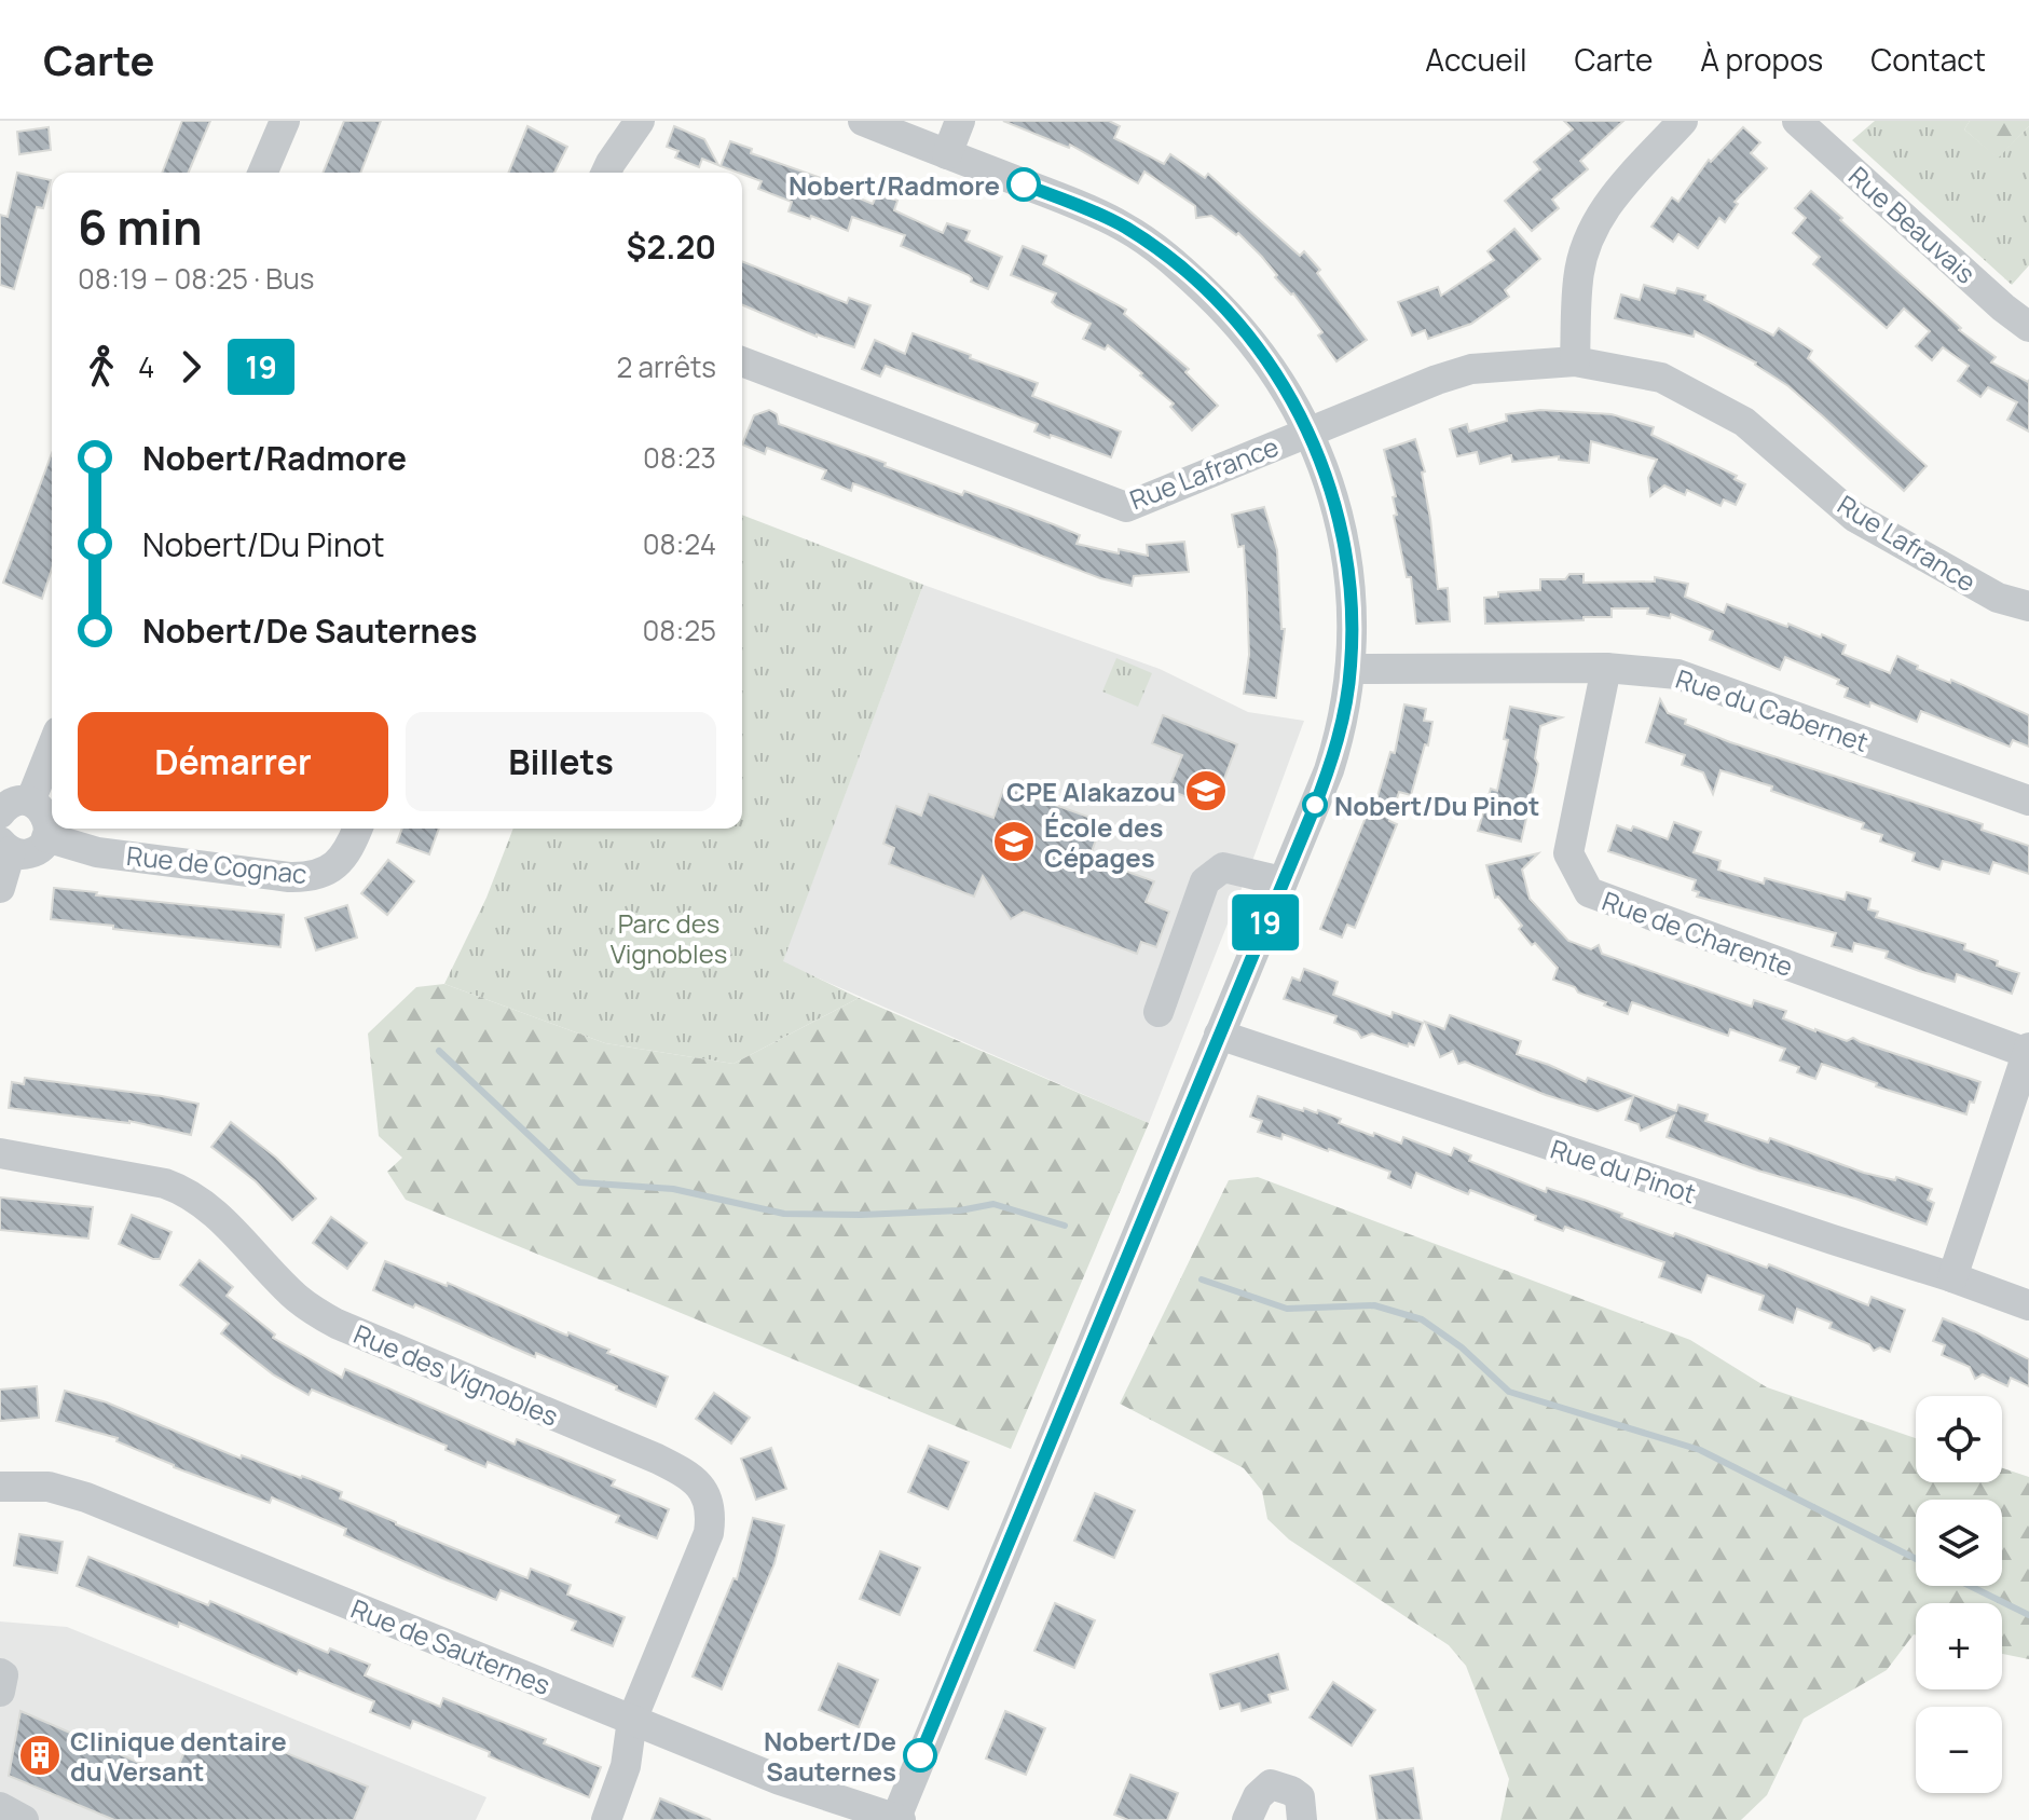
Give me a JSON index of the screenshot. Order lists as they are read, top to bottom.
{
  "streets": {
    "street": [
      "Rue Beauvais",
      "Rue Lafrance",
      "Rue du Cabernet",
      "Rue de Cognac",
      "Rue de Charente",
      "Rue du Pinot",
      "Rue des Vignobles",
      "Rue de Sauternes"
    ]
  },
  "crossings": [
    ["Rue du Cabernet", "Rue de Charente"],
    ["Rue des Vignobles", "Rue de Sauternes"]
  ],
  "parks": ["Parc des Vignobles"],
  "places": {
    "other": ["Nobert/Radmore", "Nobert/Du Pinot", "Nobert/De Sauternes"],
    "school or university": ["CPE Alakazou", "École des Cépages"],
    "building": ["Clinique dentaire du Versant"]
  },
  "lines": ["bus line 19"],
  "page": {
    "header": "Carte",
    "nav": [
      "Accueil",
      "Carte",
      "À propos",
      "Contact"
    ],
    "on_map": "19",
    "heading": ["6 min", "08:19 – 08:25 · Bus", "$2.20"],
    "legs": ["4", "19", "2 arrêts"],
    "list": [
      {
        "name": "Nobert/Radmore",
        "value": "08:23"
      },
      {
        "name": "Nobert/Du Pinot",
        "value": "08:24"
      },
      {
        "name": "Nobert/De Sauternes",
        "value": "08:25"
      }
    ],
    "buttons": ["Démarrer", "Billets"],
    "map_buttons": ["+", "−"]
  }
}
